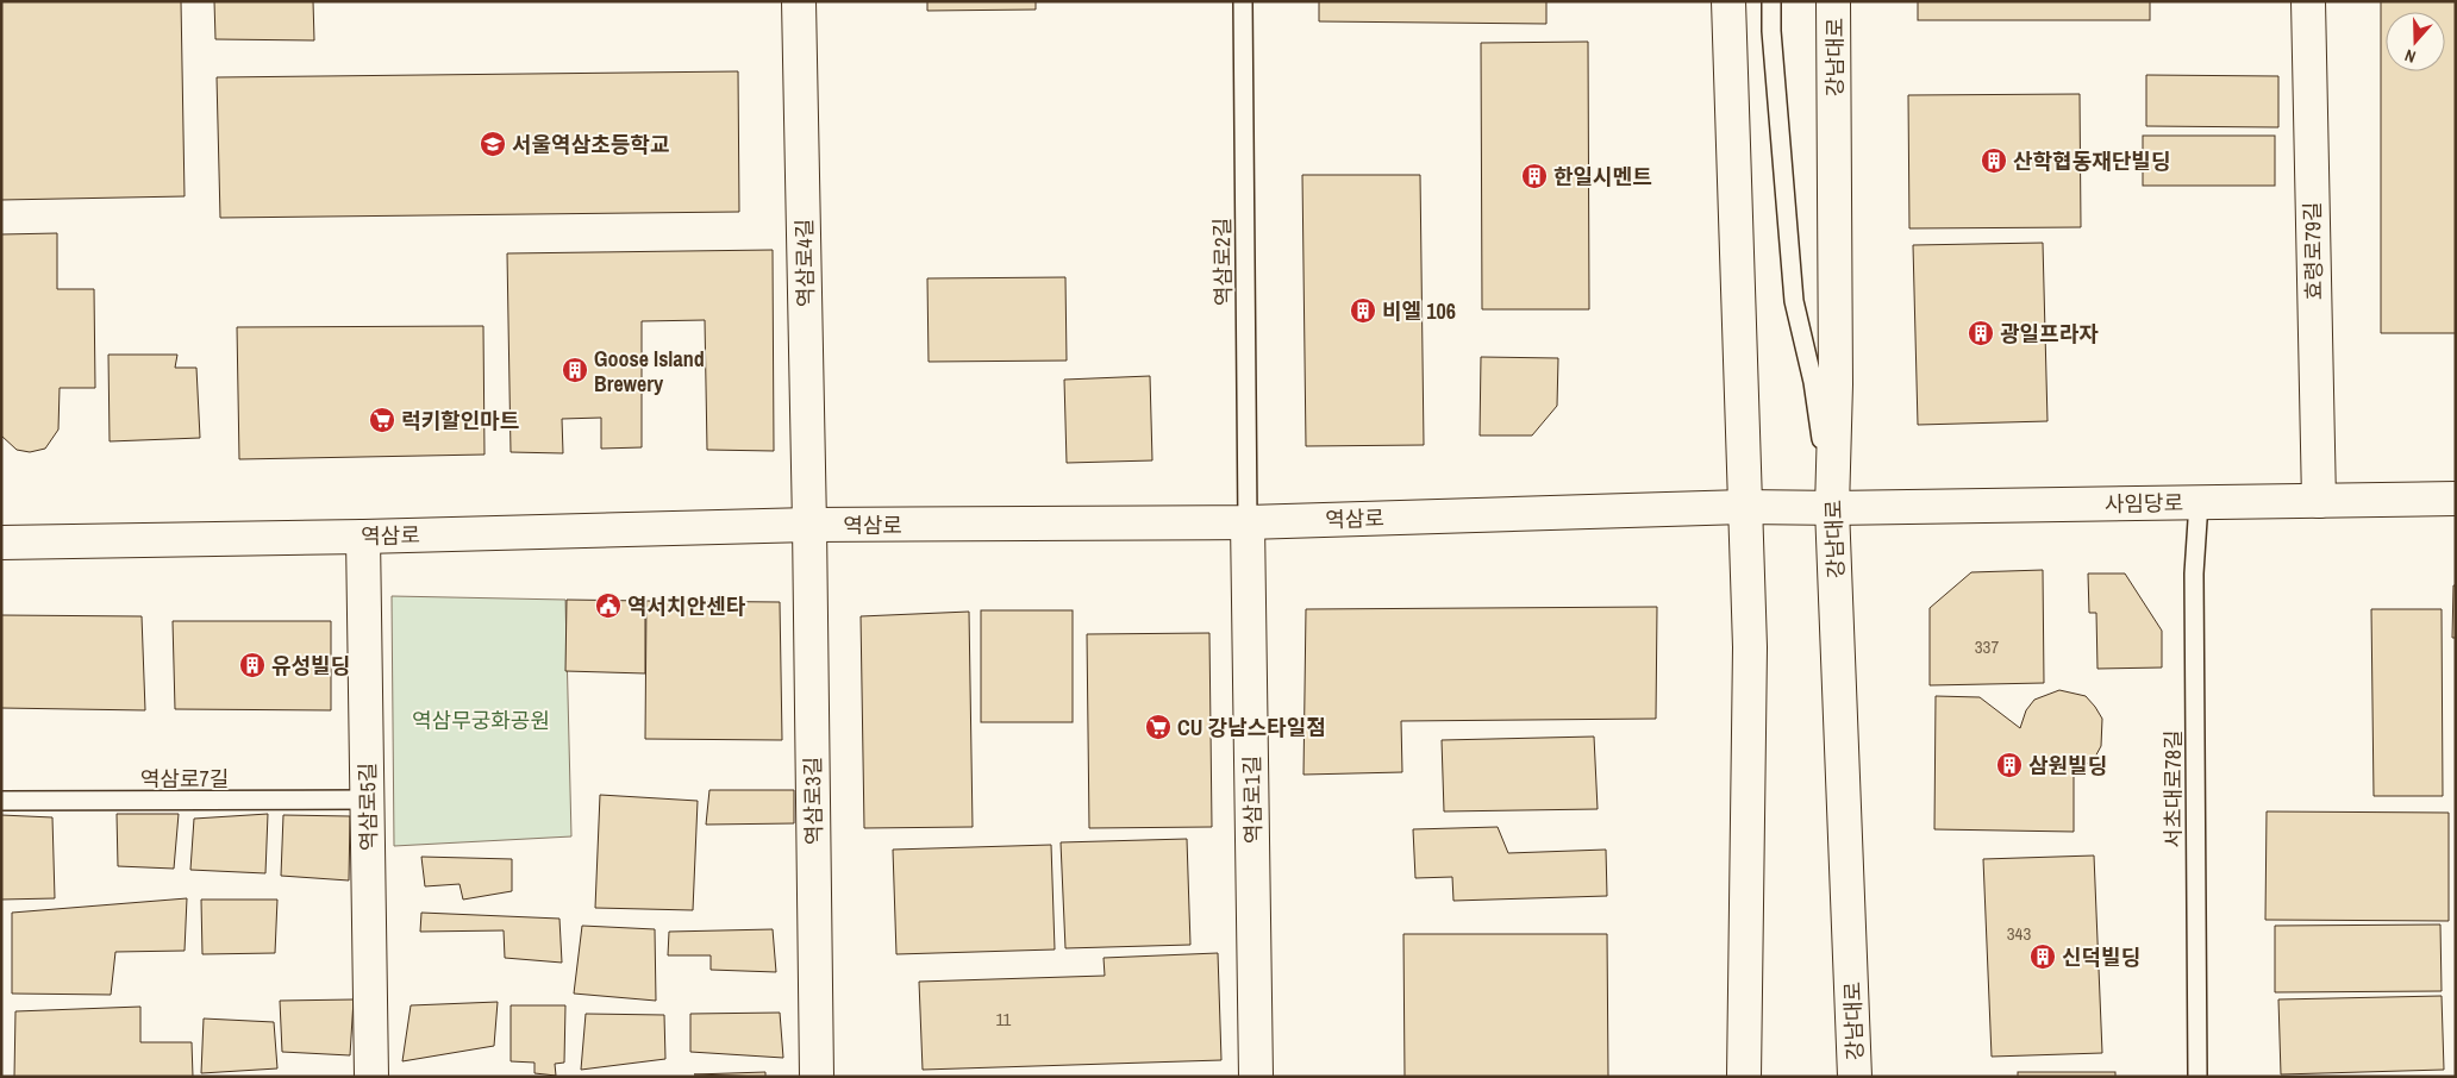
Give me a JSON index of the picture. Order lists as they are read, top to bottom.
{
  "streets": {
    "main road": [
      "강남대로",
      "효령로79길",
      "역삼로4길",
      "사임당로",
      "역삼로",
      "역삼로1길",
      "역삼로3길",
      "역삼로5길"
    ],
    "lane": ["역삼로2길", "역삼로7길", "서초대로78길"]
  },
  "crossings": [
    ["강남대로", "사임당로"],
    ["효령로79길", "사임당로"],
    ["역삼로2길", "역삼로"],
    ["역삼로2길", "역삼로1길"],
    ["역삼로4길", "역삼로"],
    ["역삼로4길", "역삼로3길"],
    ["사임당로", "역삼로"],
    ["사임당로", "서초대로78길"],
    ["역삼로", "역삼로1길"],
    ["역삼로", "역삼로3길"],
    ["역삼로", "역삼로5길"],
    ["역삼로7길", "역삼로5길"]
  ],
  "parks": ["역삼무궁화공원"],
  "places": {
    "school or university": ["서울역삼초등학교"],
    "building": [
      "산학협동재단빌딩",
      "한일시멘트",
      "비엘 106",
      "광일프라자",
      "Goose Island Brewery",
      "유성빌딩",
      "삼원빌딩",
      "신덕빌딩"
    ],
    "supermarket": ["럭키할인마트", "CU 강남스타일점"],
    "public building": ["역서치안센타"]
  },
  "house_numbers": ["337", "343", "11"],
  "north": "bottom"
}
